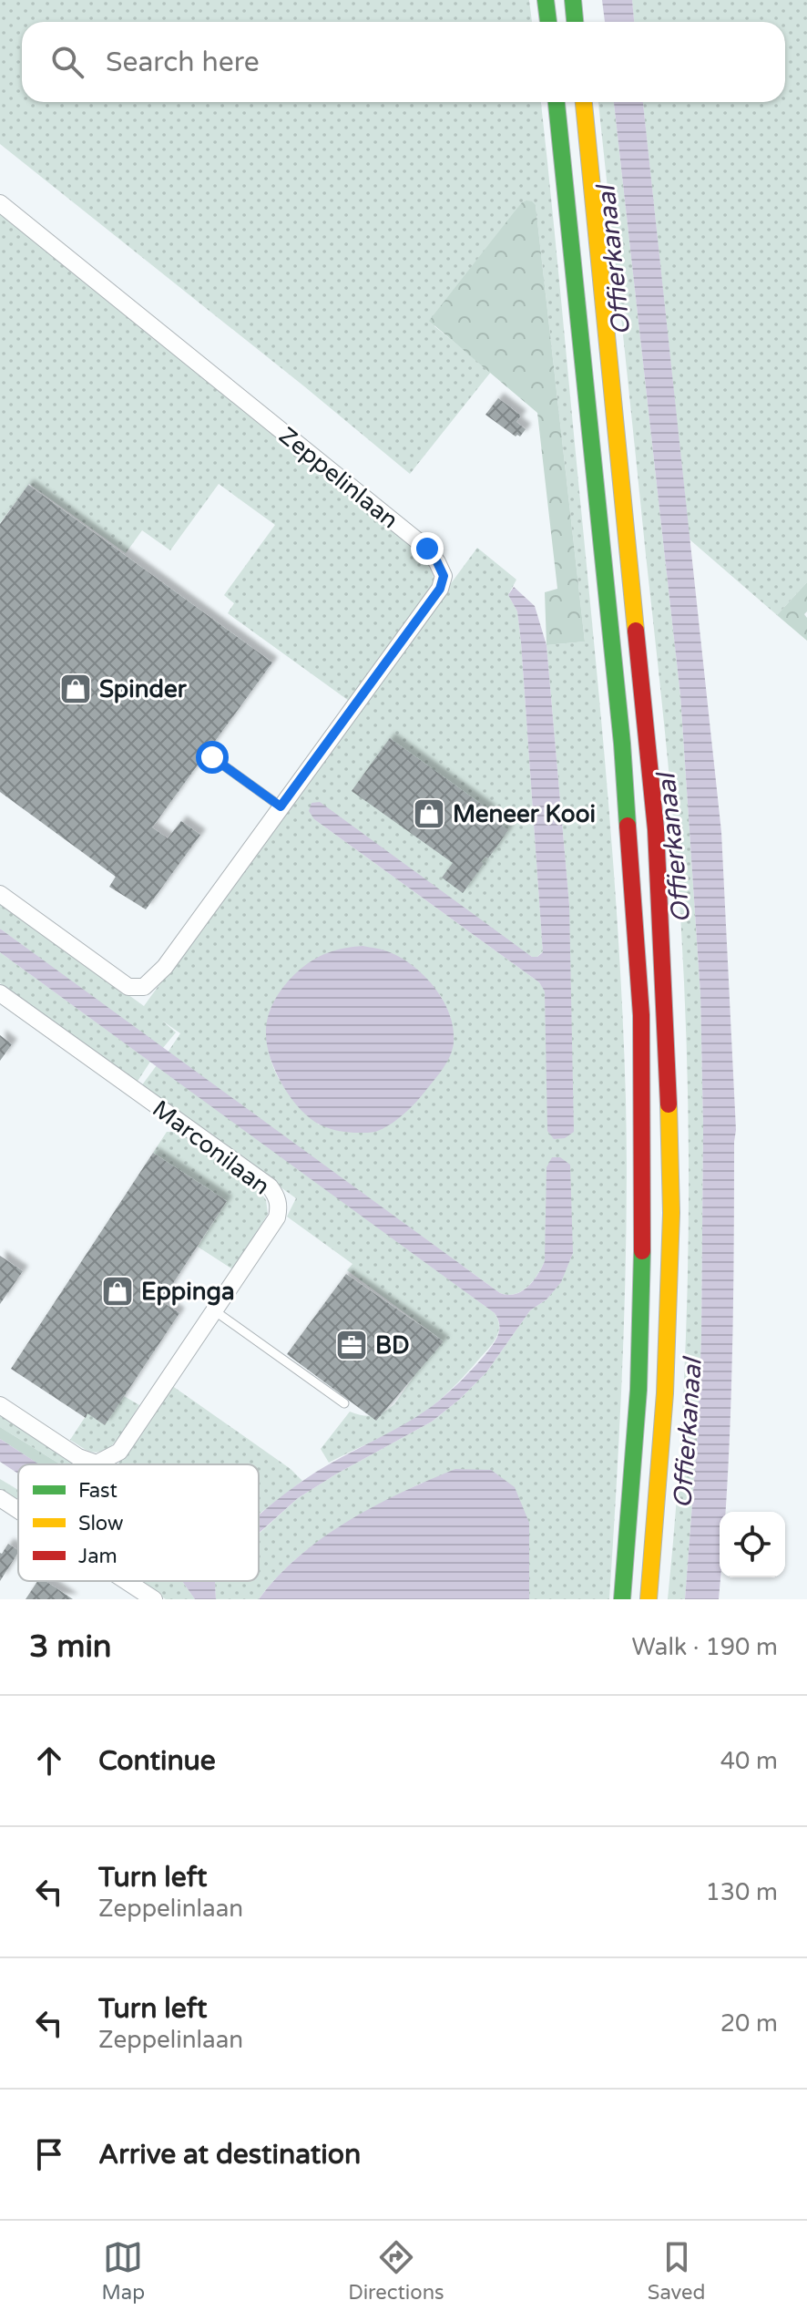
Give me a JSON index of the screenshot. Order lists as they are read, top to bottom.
{
  "streets": {
    "street": ["Zeppelinlaan", "Marconilaan"]
  },
  "water": ["Offierkanaal"],
  "places": {
    "shop": ["Spinder", "Meneer Kooi", "Eppinga"],
    "office": ["BD"]
  },
  "legend": ["Fast", "Slow", "Jam"],
  "page": {
    "search": "Search here",
    "heading": ["3 min", "Walk · 190 m"],
    "list": [
      ["Continue", "40 m"],
      ["Turn left", "Zeppelinlaan", "130 m"],
      ["Turn left", "Zeppelinlaan", "20 m"],
      "Arrive at destination"
    ],
    "nav": ["Map", "Directions", "Saved"]
  }
}
